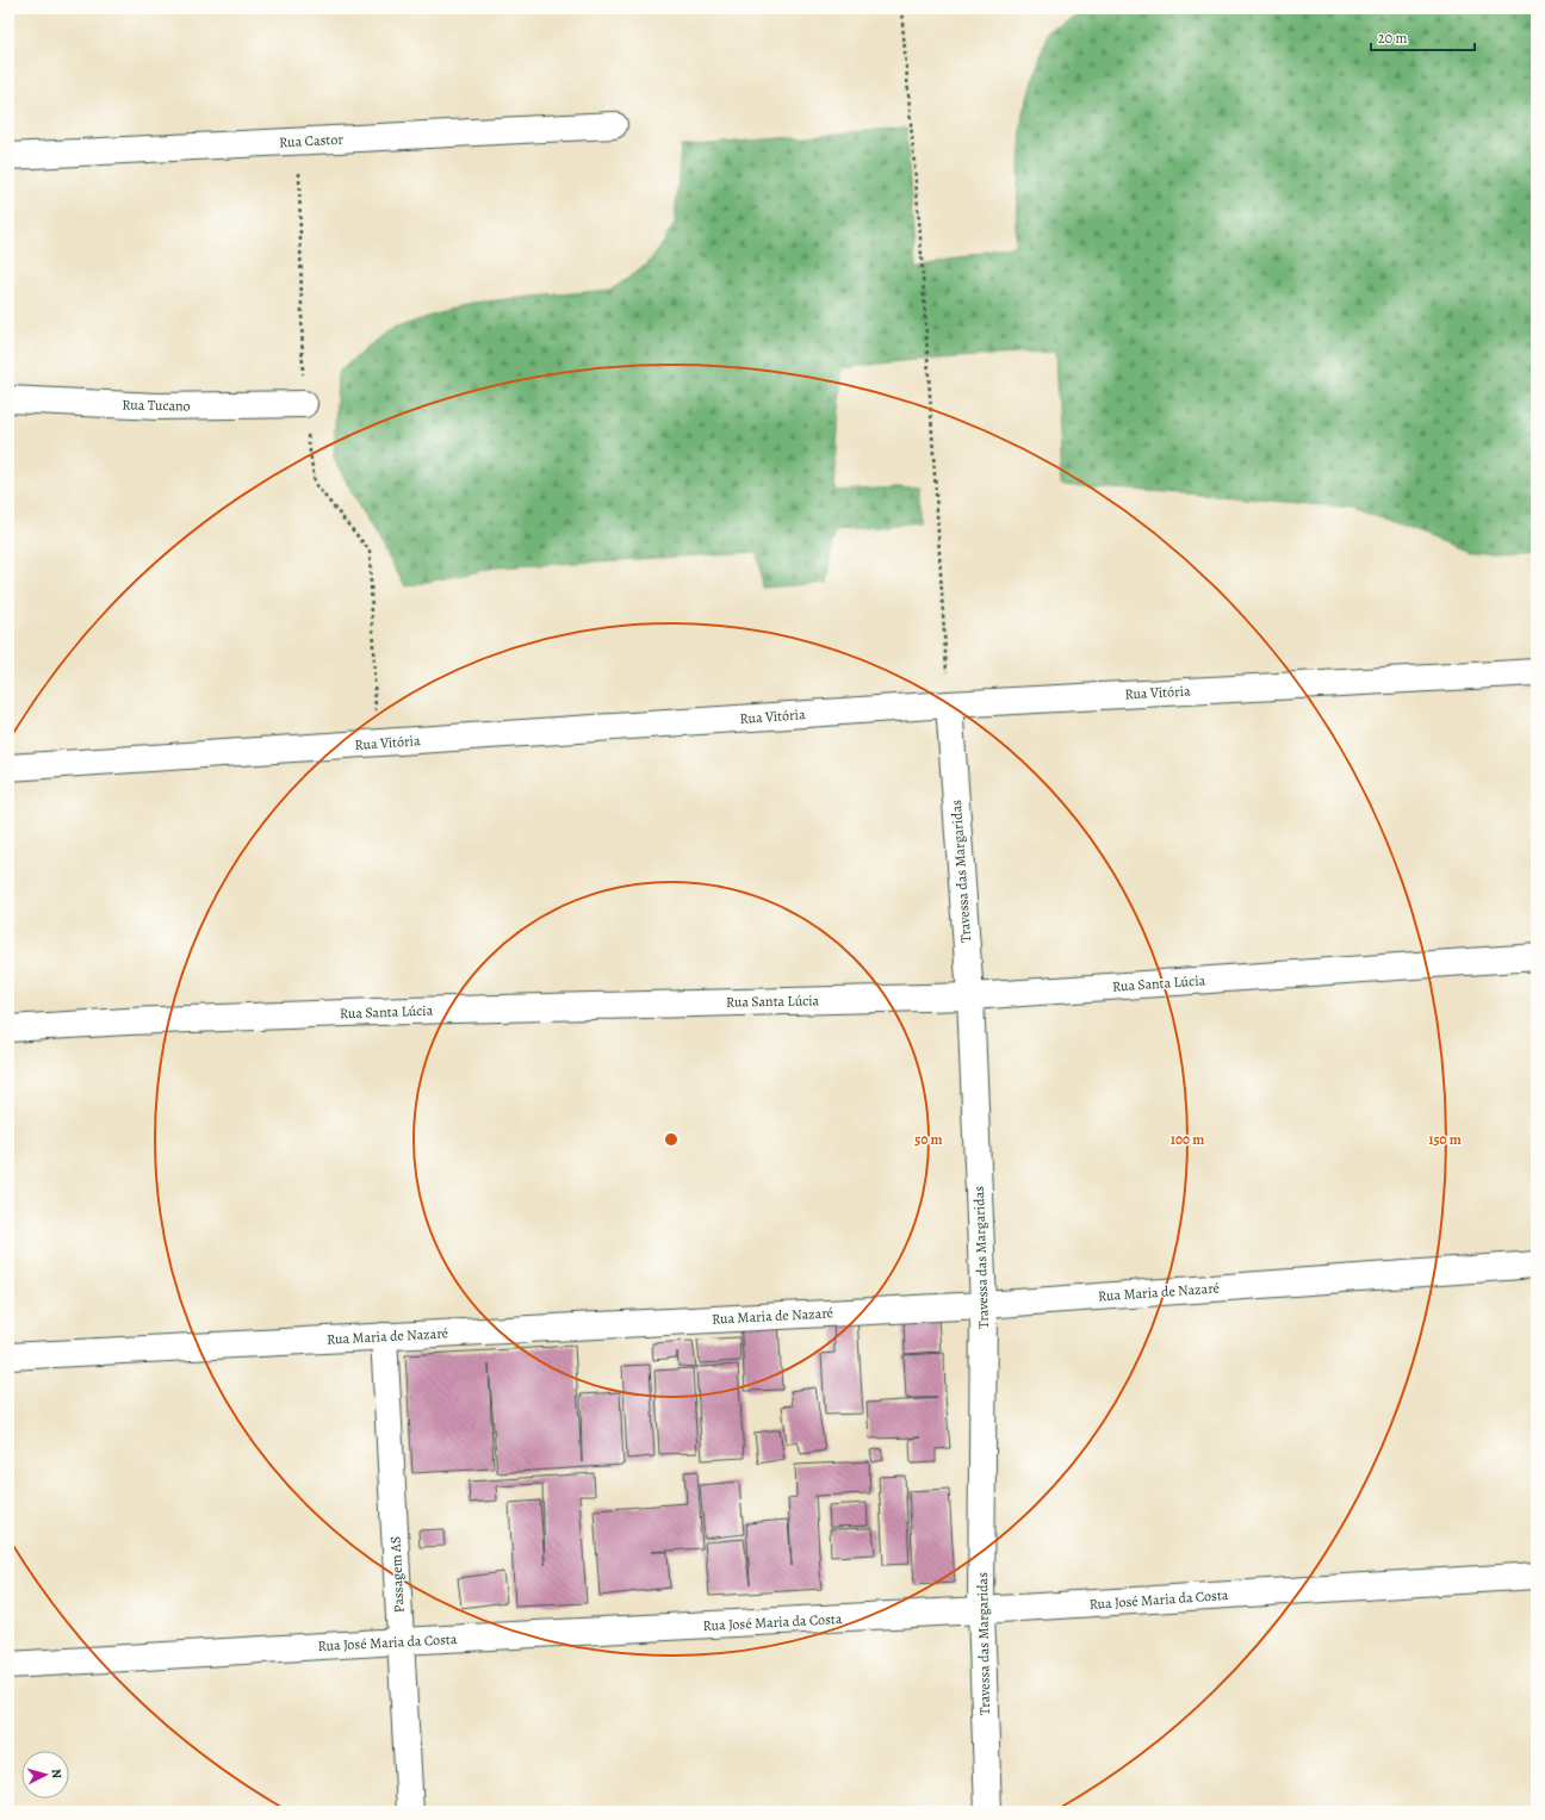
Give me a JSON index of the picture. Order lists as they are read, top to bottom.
{
  "streets": {
    "street": [
      "Rua Castor",
      "Rua Tucano",
      "Rua Vitória",
      "Travessa das Margaridas",
      "Rua Santa Lúcia",
      "Rua Maria de Nazaré",
      "Passagem AS",
      "Rua José Maria da Costa"
    ]
  },
  "crossings": [
    ["Rua Vitória", "Travessa das Margaridas"],
    ["Travessa das Margaridas", "Rua Santa Lúcia"],
    ["Travessa das Margaridas", "Rua Maria de Nazaré"],
    ["Travessa das Margaridas", "Rua José Maria da Costa"],
    ["Rua Maria de Nazaré", "Passagem AS"],
    ["Passagem AS", "Rua José Maria da Costa"]
  ],
  "scale_bar": "20 m",
  "north": "right",
  "rings": ["50 m", "100 m", "150 m"]
}
